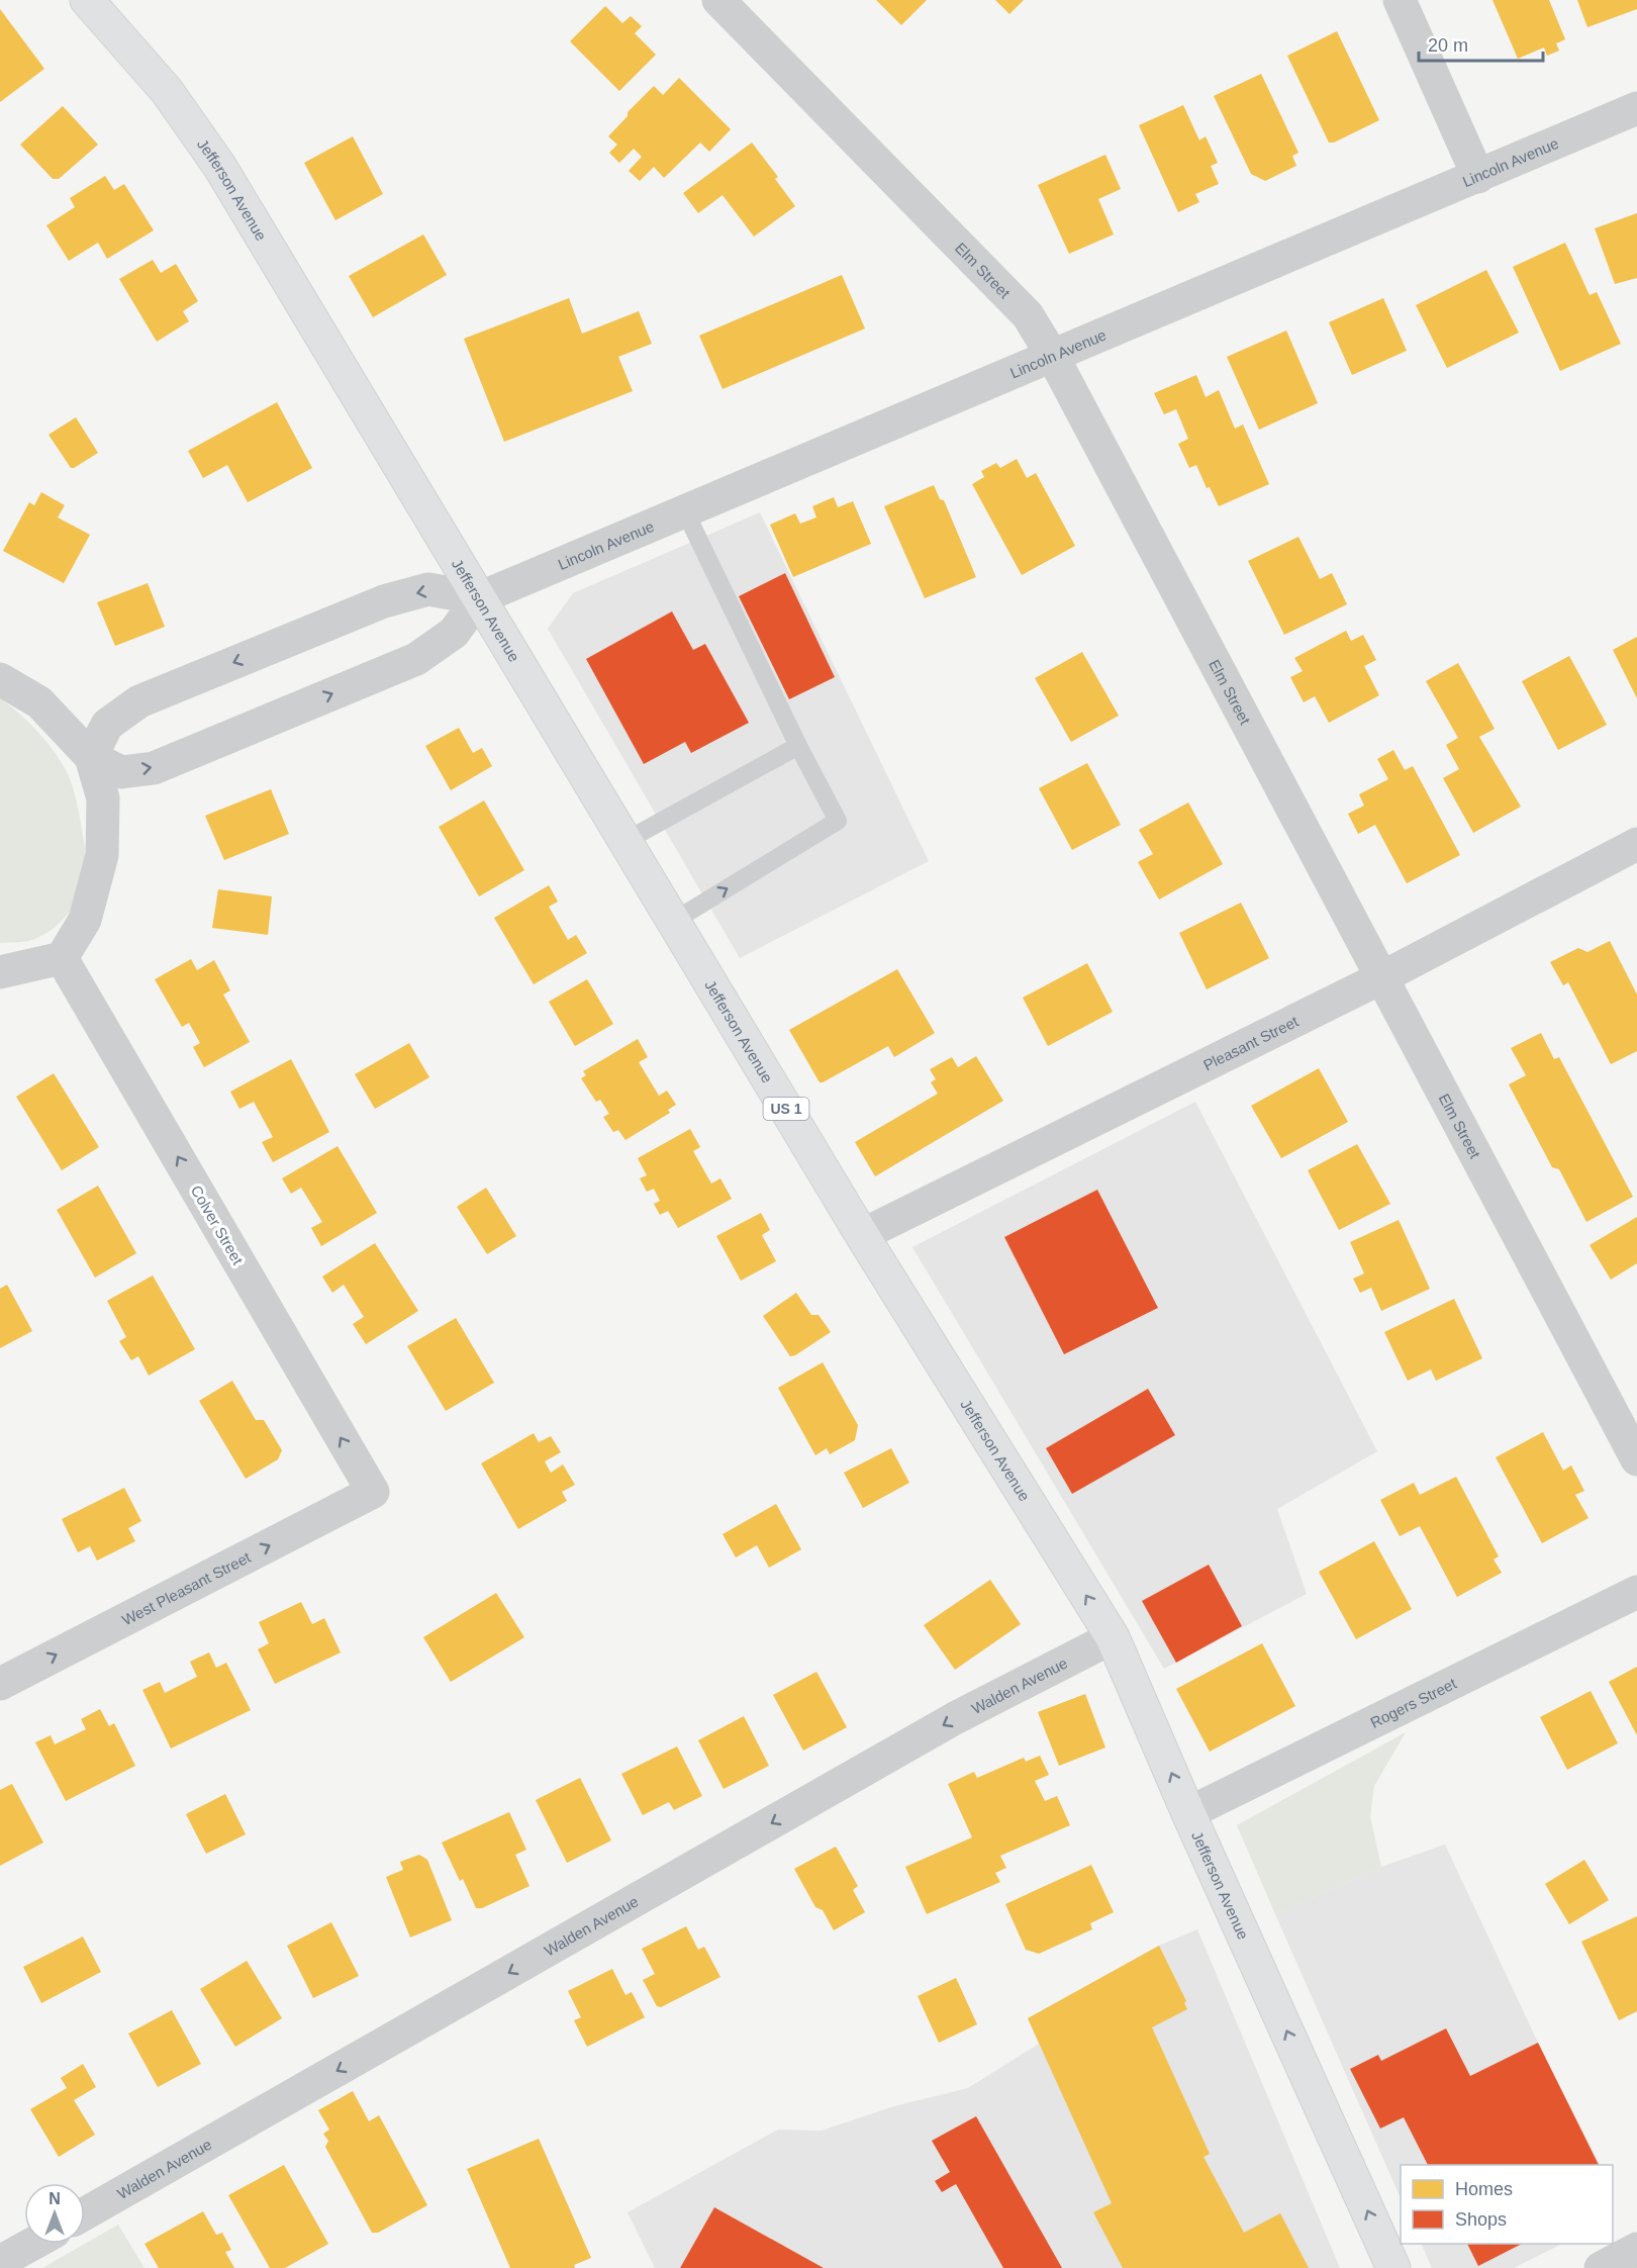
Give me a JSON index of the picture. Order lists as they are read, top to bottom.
{
  "streets": {
    "main road": ["Jefferson Avenue", "US 1"],
    "street": [
      "Lincoln Avenue",
      "Elm Street",
      "Pleasant Street",
      "Colver Street",
      "West Pleasant Street",
      "Walden Avenue",
      "Rogers Street"
    ]
  },
  "crossings": [
    ["Lincoln Avenue", "Jefferson Avenue"],
    ["Lincoln Avenue", "Elm Street"],
    ["Jefferson Avenue", "Pleasant Street"],
    ["Jefferson Avenue", "Walden Avenue"],
    ["Jefferson Avenue", "Rogers Street"],
    ["Elm Street", "Pleasant Street"],
    ["Colver Street", "West Pleasant Street"]
  ],
  "one_way": [
    "Jefferson Avenue",
    "Colver Street",
    "West Pleasant Street",
    "Walden Avenue"
  ],
  "legend": ["Homes", "Shops"],
  "scale_bar": "20 m",
  "north": "top"
}
